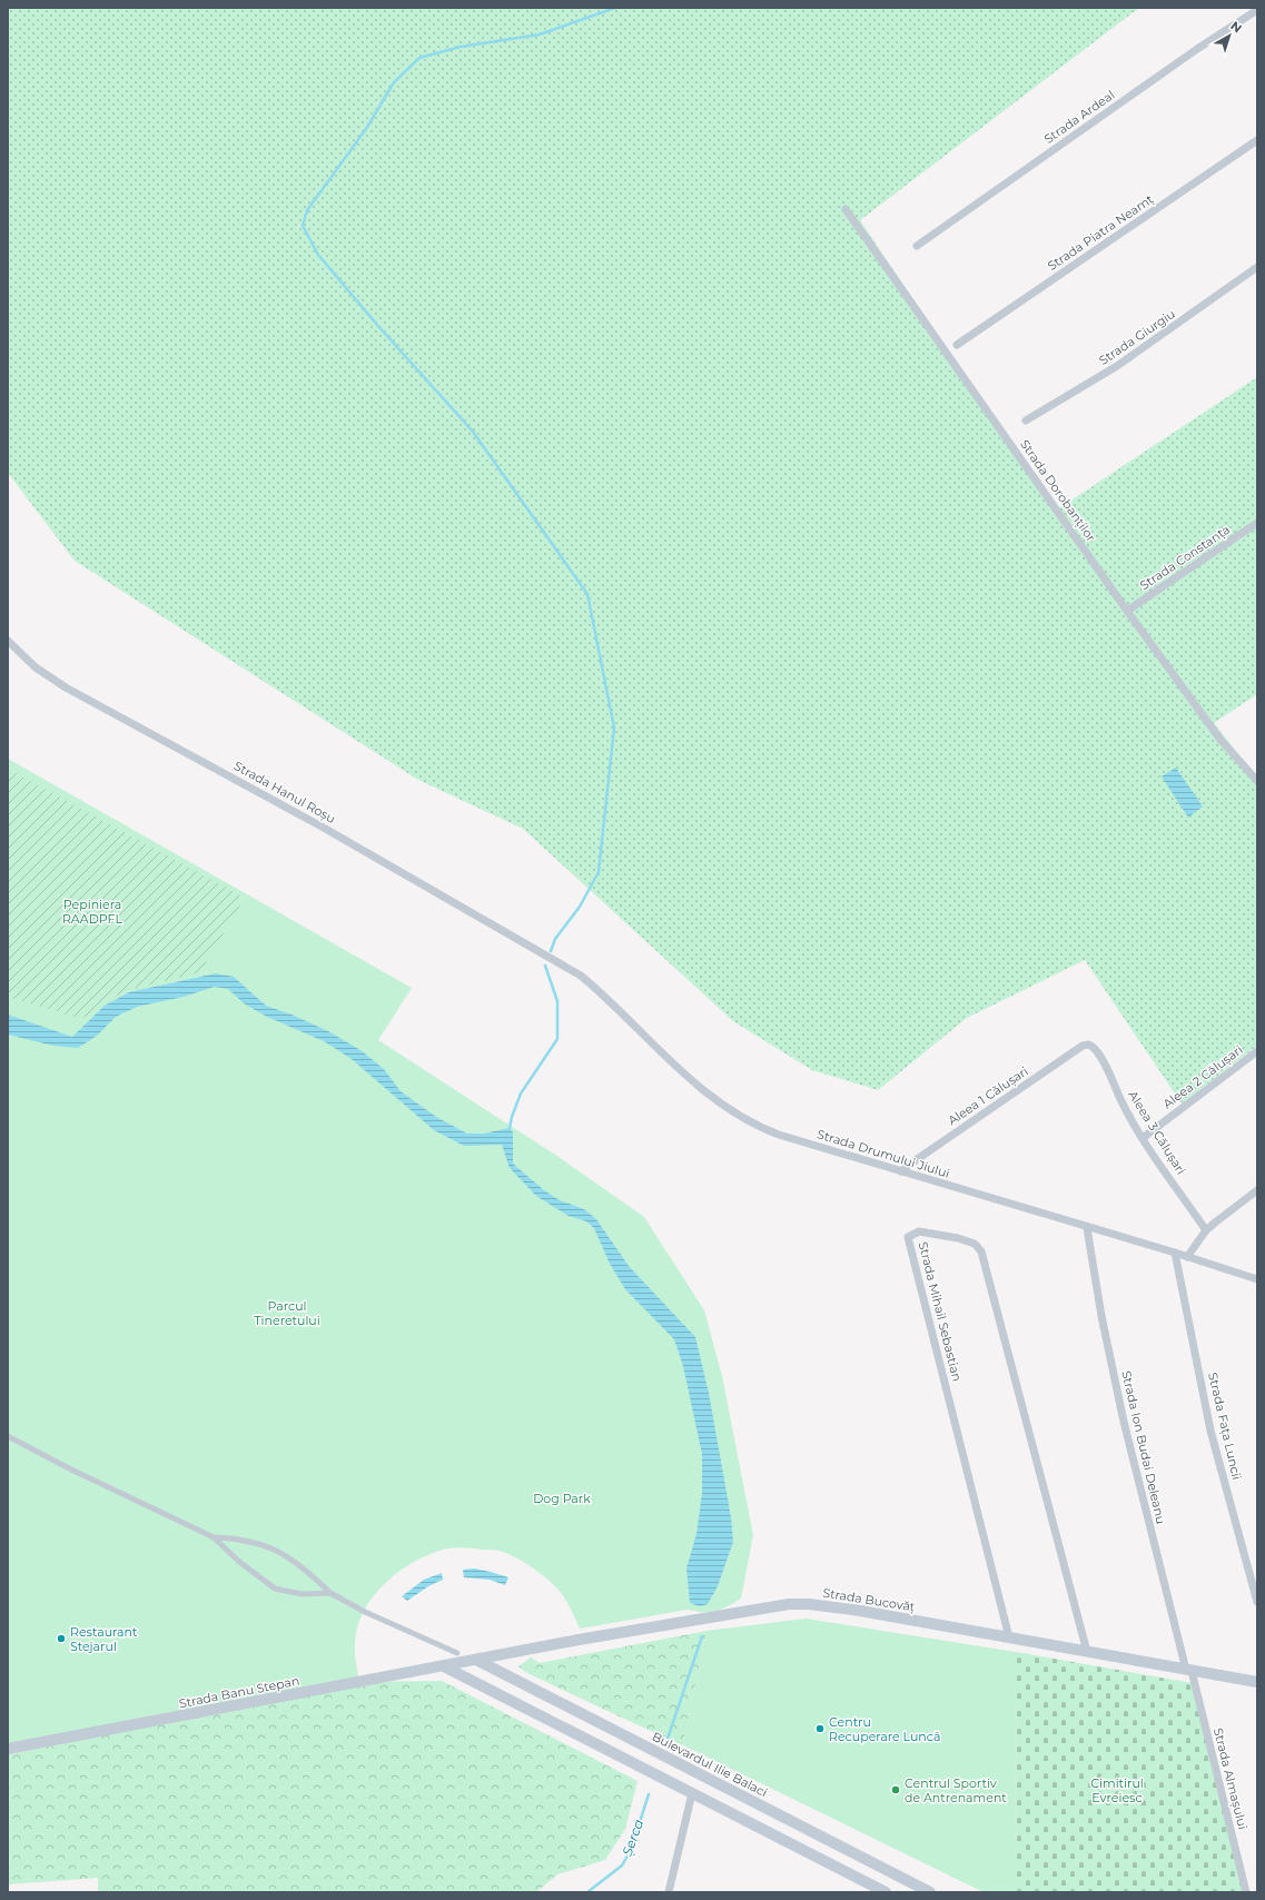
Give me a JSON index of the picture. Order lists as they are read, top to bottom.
{
  "streets": {
    "main road": ["Strada Bucovăț", "Strada Banu Stepan", "Bulevardul Ilie Balaci"],
    "street": [
      "Strada Ardeal",
      "Strada Piatra Neamț",
      "Strada Giurgiu",
      "Strada Dorobanților",
      "Strada Constanța",
      "Strada Hanul Roșu",
      "Aleea 2 Călușari",
      "Aleea 1 Călușari",
      "Aleea 3 Călușari",
      "Strada Drumului Jiului",
      "Strada Mihail Sebastian",
      "Strada Fața Luncii",
      "Strada Ion Budai Deleanu",
      "Strada Almașului"
    ]
  },
  "crossings": [
    ["Strada Dorobanților", "Strada Constanța"],
    ["Strada Hanul Roșu", "Strada Drumului Jiului"],
    ["Aleea 2 Călușari", "Aleea 3 Călușari"],
    ["Aleea 1 Călușari", "Aleea 3 Călușari"],
    ["Aleea 1 Călușari", "Strada Drumului Jiului"],
    ["Strada Drumului Jiului", "Strada Fața Luncii"],
    ["Strada Drumului Jiului", "Strada Ion Budai Deleanu"],
    ["Strada Mihail Sebastian", "Strada Bucovăț"],
    ["Strada Ion Budai Deleanu", "Strada Bucovăț"],
    ["Strada Ion Budai Deleanu", "Strada Almașului"],
    ["Strada Bucovăț", "Strada Banu Stepan"],
    ["Strada Bucovăț", "Bulevardul Ilie Balaci"],
    ["Strada Bucovăț", "Strada Almașului"],
    ["Strada Banu Stepan", "Bulevardul Ilie Balaci"]
  ],
  "water": ["Șerca"],
  "parks": [
    "Pepiniera RAADPFL",
    "Parcul Tineretului",
    "Dog Park",
    "Cimitirul Evreiesc"
  ],
  "places": ["Restaurant Stejarul", "Centru Recuperare Luncă", "Centrul Sportiv de Antrenament"],
  "north": "top right"
}
